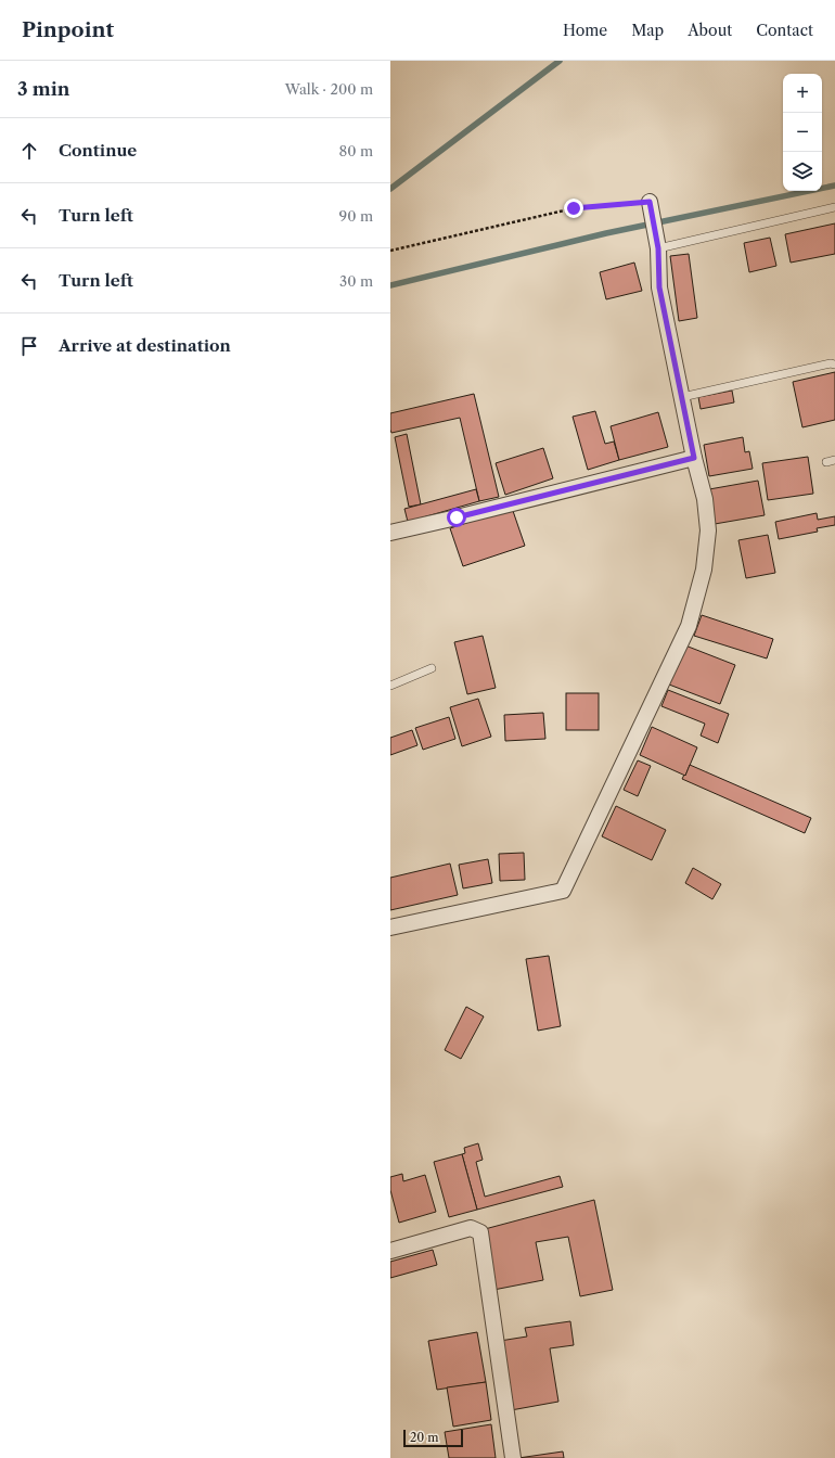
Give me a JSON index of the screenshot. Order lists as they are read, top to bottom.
{
  "scale_bar": "20 m",
  "page": {
    "header": "Pinpoint",
    "nav": [
      "Home",
      "Map",
      "About",
      "Contact"
    ],
    "heading": ["3 min", "Walk · 200 m"],
    "map_buttons": ["+", "−"],
    "list": [
      ["Continue", "80 m"],
      ["Turn left", "90 m"],
      ["Turn left", "30 m"],
      "Arrive at destination"
    ],
    "scale": "20 m"
  }
}
